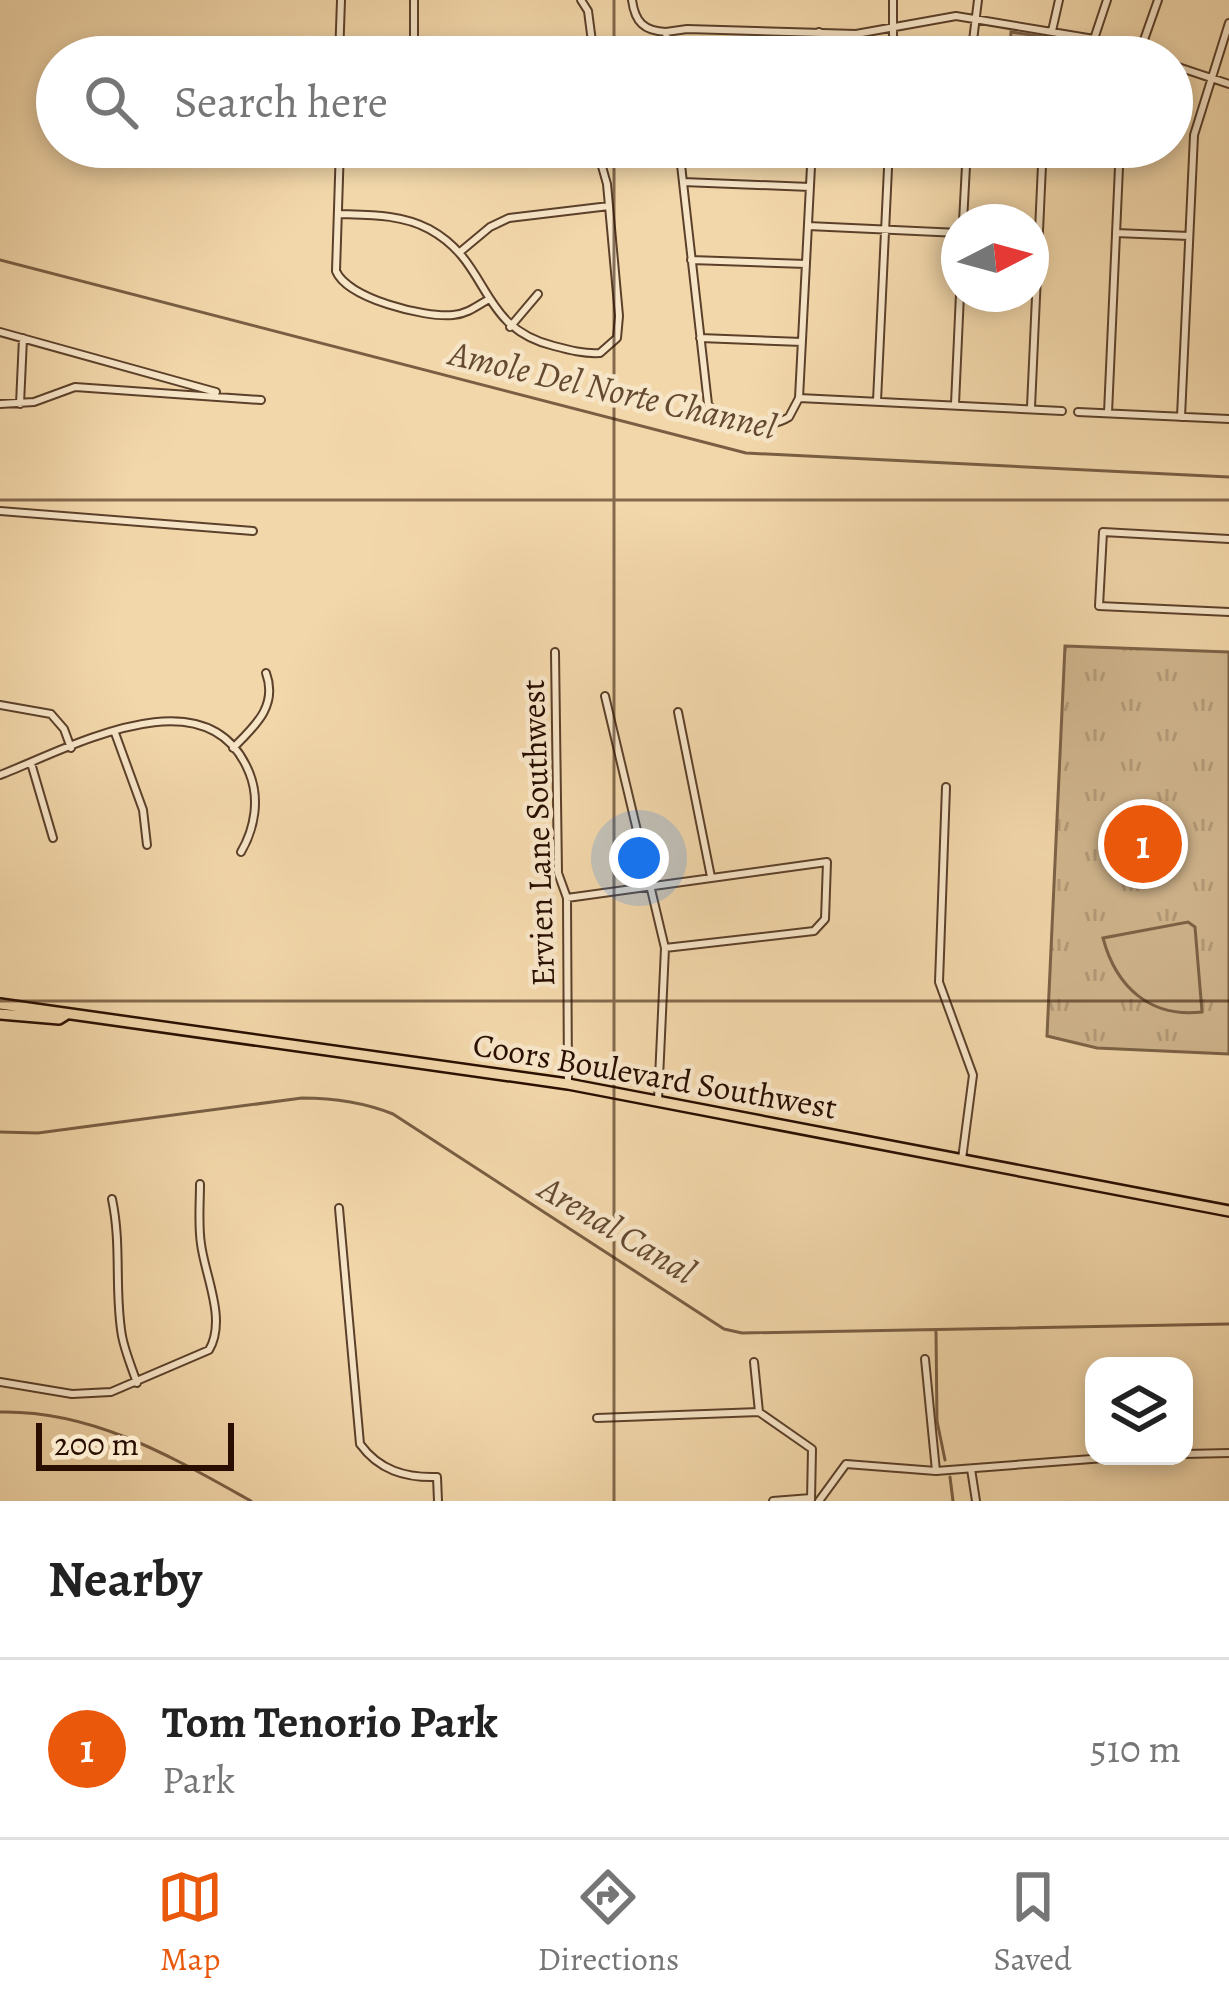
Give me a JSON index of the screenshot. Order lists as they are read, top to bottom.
{
  "streets": {
    "main road": ["Coors Boulevard Southwest"],
    "street": ["Ervien Lane Southwest"]
  },
  "crossings": [
    ["Ervien Lane Southwest", "Coors Boulevard Southwest"]
  ],
  "water": ["Amole Del Norte Channel", "Arenal Canal"],
  "scale_bar": "200 m",
  "north": "right",
  "page": {
    "search": "Search here",
    "pins": "1",
    "scale": "200 m",
    "heading": "Nearby",
    "list": [
      {
        "mark": "1",
        "name": "Tom Tenorio Park",
        "note": "Park",
        "value": "510 m"
      }
    ],
    "nav": ["Map", "Directions", "Saved"]
  }
}
